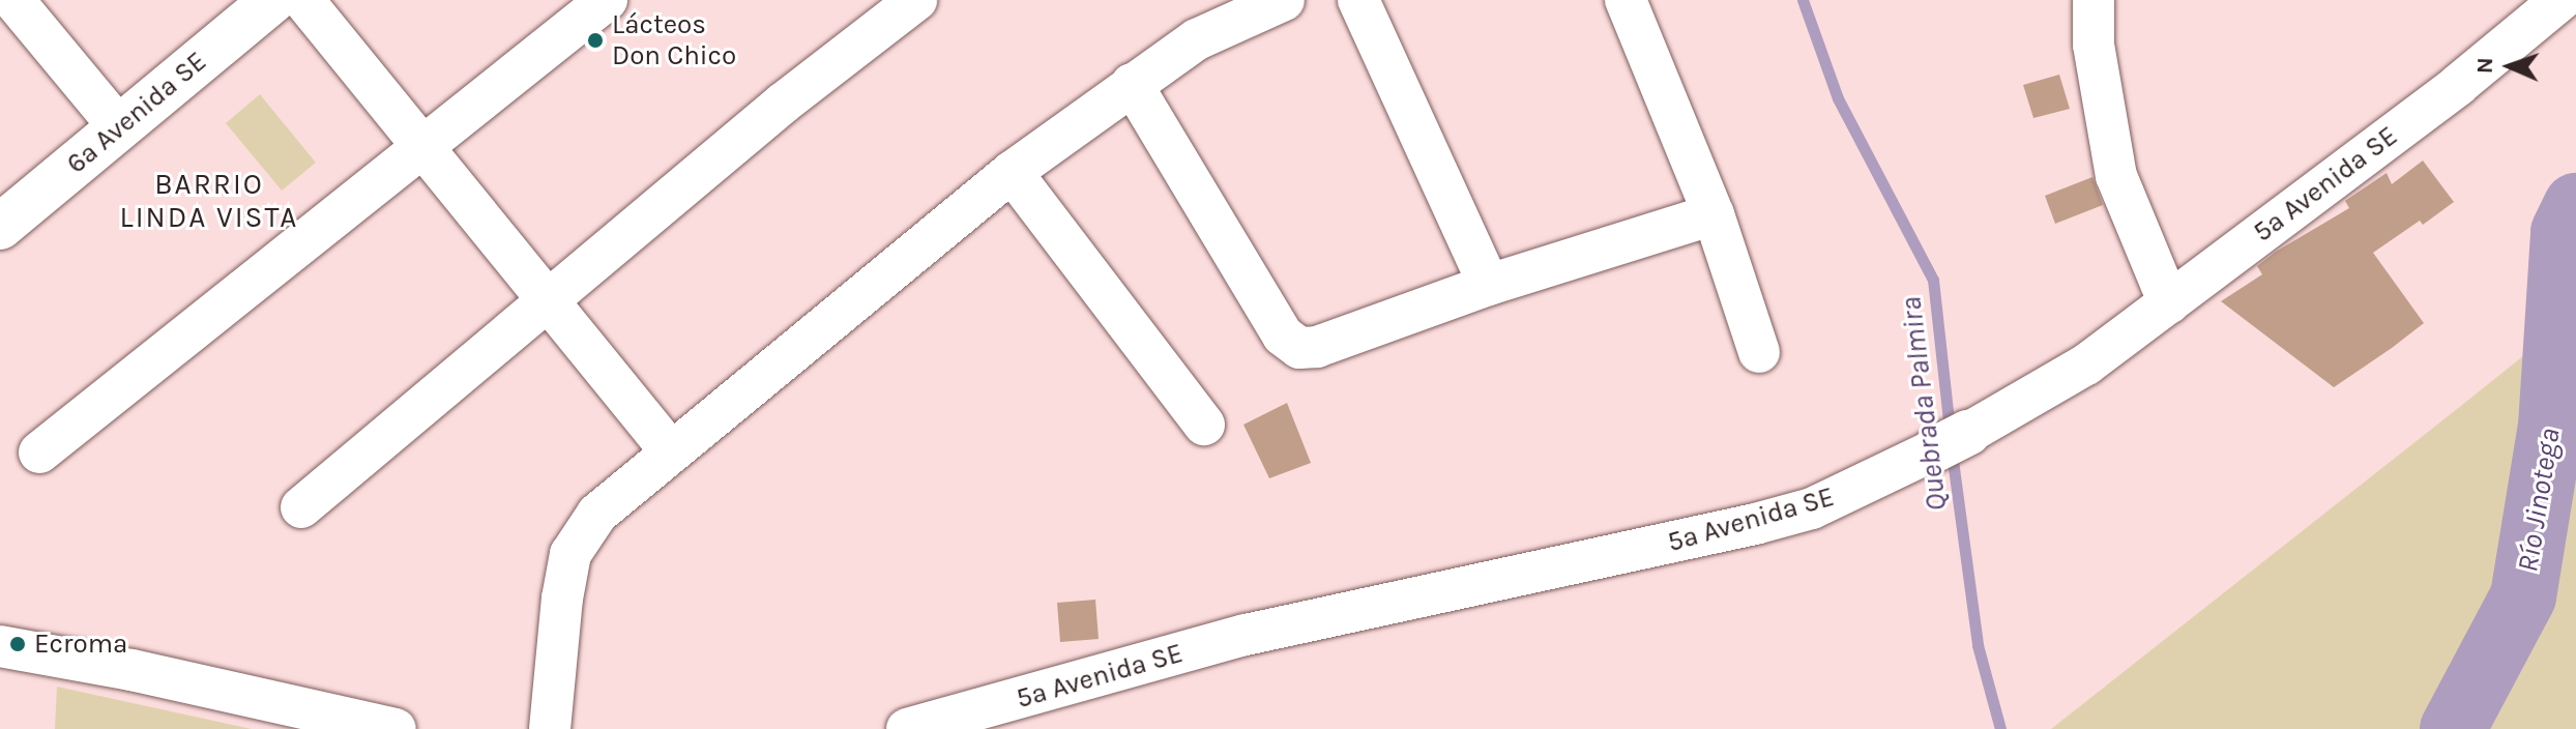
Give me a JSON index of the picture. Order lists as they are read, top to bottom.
{
  "streets": {
    "street": ["6a Avenida SE", "5a Avenida SE"]
  },
  "districts": ["BARRIO LINDA VISTA"],
  "water": ["Quebrada Palmira", "Río Jinotega"],
  "places": ["Lácteos Don Chico", "Ecroma"],
  "north": "left"
}
